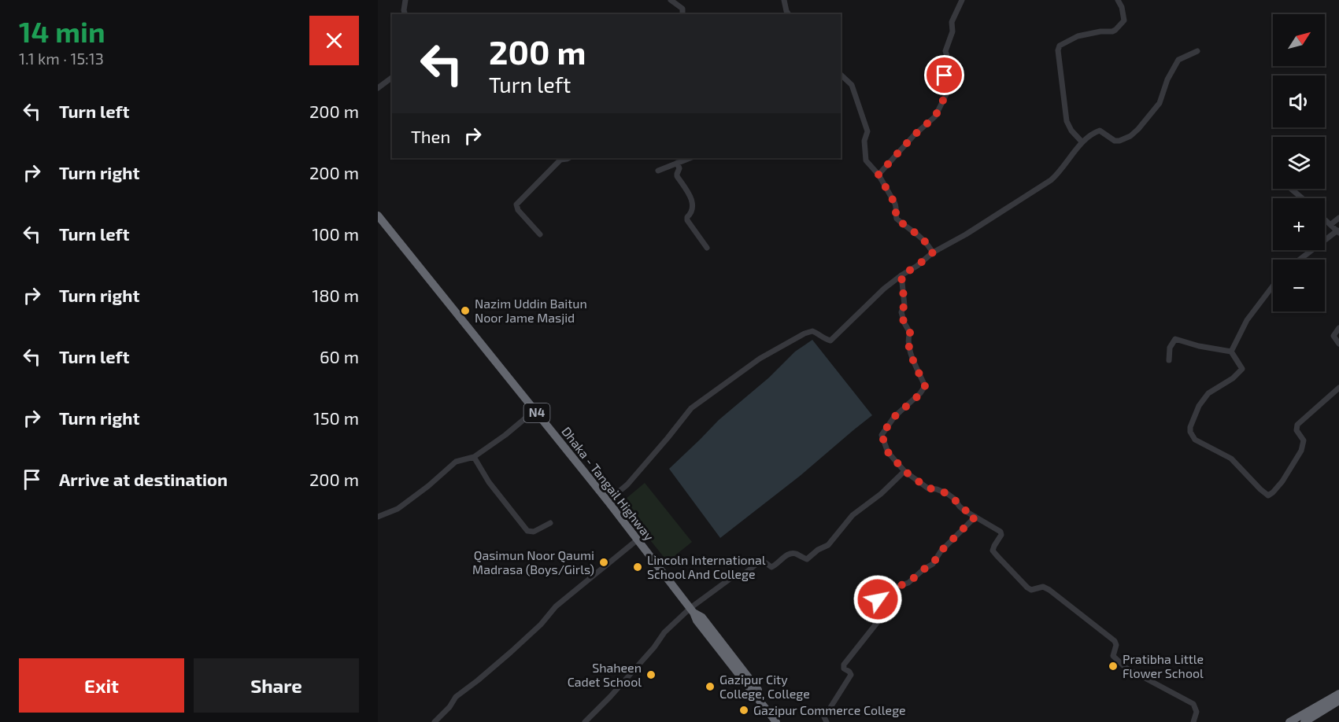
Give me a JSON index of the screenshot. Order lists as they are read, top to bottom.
{
  "streets": {
    "highway": ["N4", "Dhaka - Tangail Highway"]
  },
  "places": [
    "Nazim Uddin Baitun Noor Jame Masjid",
    "Qasimun Noor Qaumi Madrasa (Boys/Girls)",
    "Lincoln International School And College",
    "Pratibha Little Flower School",
    "Shaheen Cadet School",
    "Gazipur City College, College",
    "Gazipur Commerce College"
  ],
  "north": "top right",
  "page": {
    "heading": ["14 min", "1.1 km · 15:13"],
    "map_buttons": ["+", "−"],
    "turn": ["200 m", "Turn left"],
    "list": [
      {
        "name": "Turn left",
        "value": "200 m"
      },
      {
        "name": "Turn right",
        "value": "200 m"
      },
      {
        "name": "Turn left",
        "value": "100 m"
      },
      {
        "name": "Turn right",
        "value": "180 m"
      },
      {
        "name": "Turn left",
        "value": "60 m"
      },
      {
        "name": "Turn right",
        "value": "150 m"
      },
      {
        "name": "Arrive at destination",
        "value": "200 m"
      }
    ],
    "then": "Then",
    "buttons": ["Exit", "Share"]
  }
}
